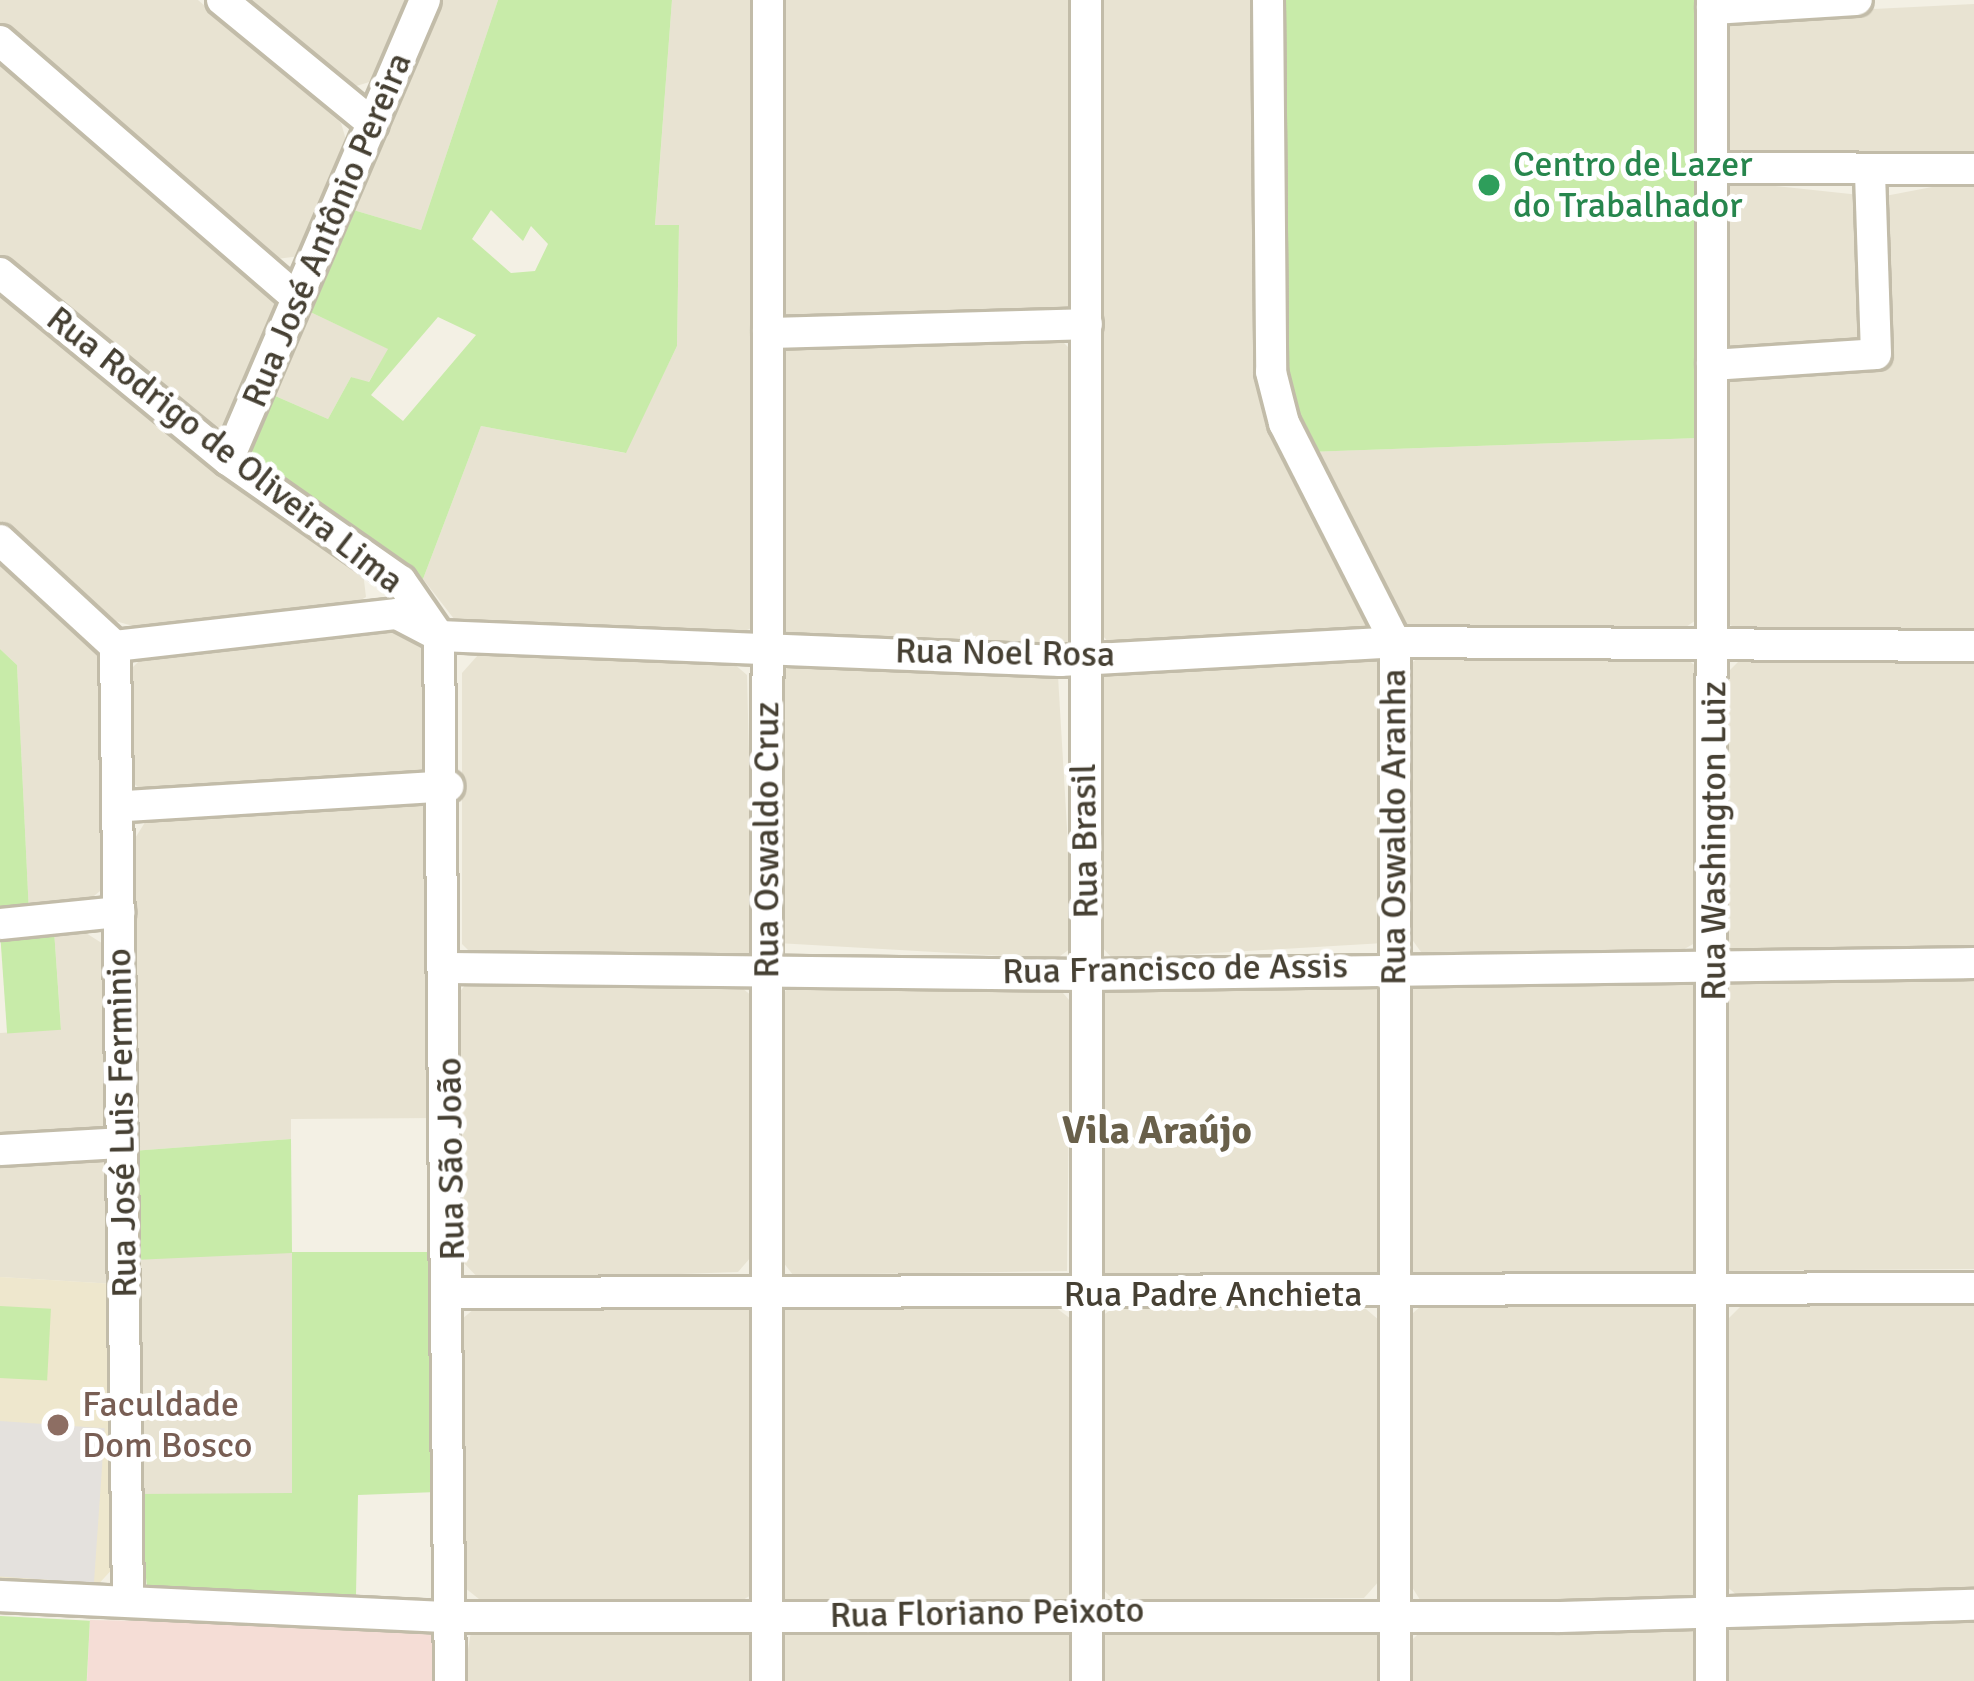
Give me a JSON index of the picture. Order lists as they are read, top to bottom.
{
  "streets": {
    "street": [
      "Rua José Antônio Pereira",
      "Rua Rodrigo de Oliveira Lima",
      "Rua Noel Rosa",
      "Rua Oswaldo Aranha",
      "Rua Oswaldo Cruz",
      "Rua Brasil",
      "Rua Washington Luiz",
      "Rua Francisco de Assis",
      "Rua José Luis Ferminio",
      "Rua São João",
      "Rua Padre Anchieta",
      "Rua Floriano Peixoto"
    ]
  },
  "crossings": [
    ["Rua José Antônio Pereira", "Rua Rodrigo de Oliveira Lima"],
    ["Rua Rodrigo de Oliveira Lima", "Rua Noel Rosa"],
    ["Rua Rodrigo de Oliveira Lima", "Rua São João"],
    ["Rua Noel Rosa", "Rua Oswaldo Aranha"],
    ["Rua Noel Rosa", "Rua Oswaldo Cruz"],
    ["Rua Noel Rosa", "Rua Brasil"],
    ["Rua Noel Rosa", "Rua Washington Luiz"],
    ["Rua Noel Rosa", "Rua José Luis Ferminio"],
    ["Rua Noel Rosa", "Rua São João"],
    ["Rua Oswaldo Aranha", "Rua Francisco de Assis"],
    ["Rua Oswaldo Aranha", "Rua Padre Anchieta"],
    ["Rua Oswaldo Aranha", "Rua Floriano Peixoto"],
    ["Rua Oswaldo Cruz", "Rua Francisco de Assis"],
    ["Rua Oswaldo Cruz", "Rua Padre Anchieta"],
    ["Rua Oswaldo Cruz", "Rua Floriano Peixoto"],
    ["Rua Brasil", "Rua Francisco de Assis"],
    ["Rua Brasil", "Rua Padre Anchieta"],
    ["Rua Brasil", "Rua Floriano Peixoto"],
    ["Rua Washington Luiz", "Rua Francisco de Assis"],
    ["Rua Washington Luiz", "Rua Padre Anchieta"],
    ["Rua Washington Luiz", "Rua Floriano Peixoto"],
    ["Rua Francisco de Assis", "Rua São João"],
    ["Rua José Luis Ferminio", "Rua Floriano Peixoto"],
    ["Rua São João", "Rua Padre Anchieta"],
    ["Rua São João", "Rua Floriano Peixoto"]
  ],
  "districts": ["Vila Araújo"],
  "places": ["Centro de Lazer do Trabalhador", "Faculdade Dom Bosco"]
}
